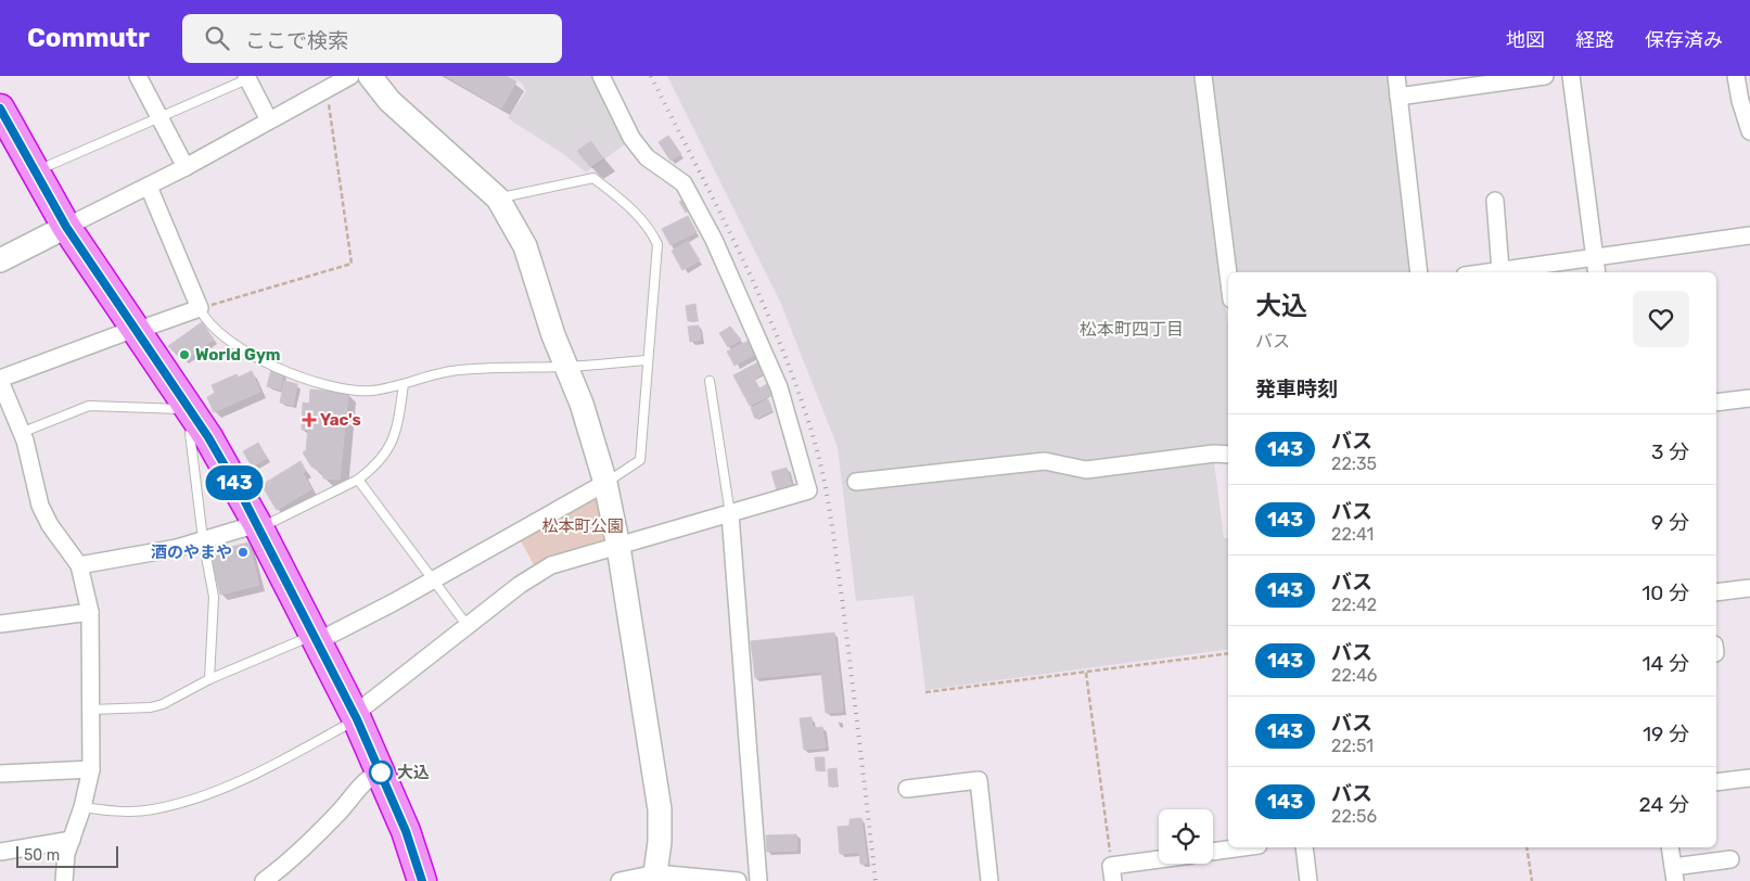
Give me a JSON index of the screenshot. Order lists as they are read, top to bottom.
{
  "districts": ["松本町四丁目"],
  "parks": ["松本町公園"],
  "places": {
    "other": ["World Gym", "酒のやまや", "大込"],
    "health": ["Yac's"]
  },
  "lines": ["bus line 143"],
  "scale_bar": "50 m",
  "page": {
    "header": "Commutr",
    "search": "ここで検索",
    "nav": ["地図", "経路", "保存済み"],
    "on_map": "143",
    "heading": [
      ["大込", "バス"],
      "発車時刻"
    ],
    "list": [
      {
        "mark": "143",
        "name": "バス",
        "note": "22:35",
        "value": "3 分"
      },
      {
        "mark": "143",
        "name": "バス",
        "note": "22:41",
        "value": "9 分"
      },
      {
        "mark": "143",
        "name": "バス",
        "note": "22:42",
        "value": "10 分"
      },
      {
        "mark": "143",
        "name": "バス",
        "note": "22:46",
        "value": "14 分"
      },
      {
        "mark": "143",
        "name": "バス",
        "note": "22:51",
        "value": "19 分"
      },
      {
        "mark": "143",
        "name": "バス",
        "note": "22:56",
        "value": "24 分"
      }
    ],
    "scale": "50 m"
  }
}
